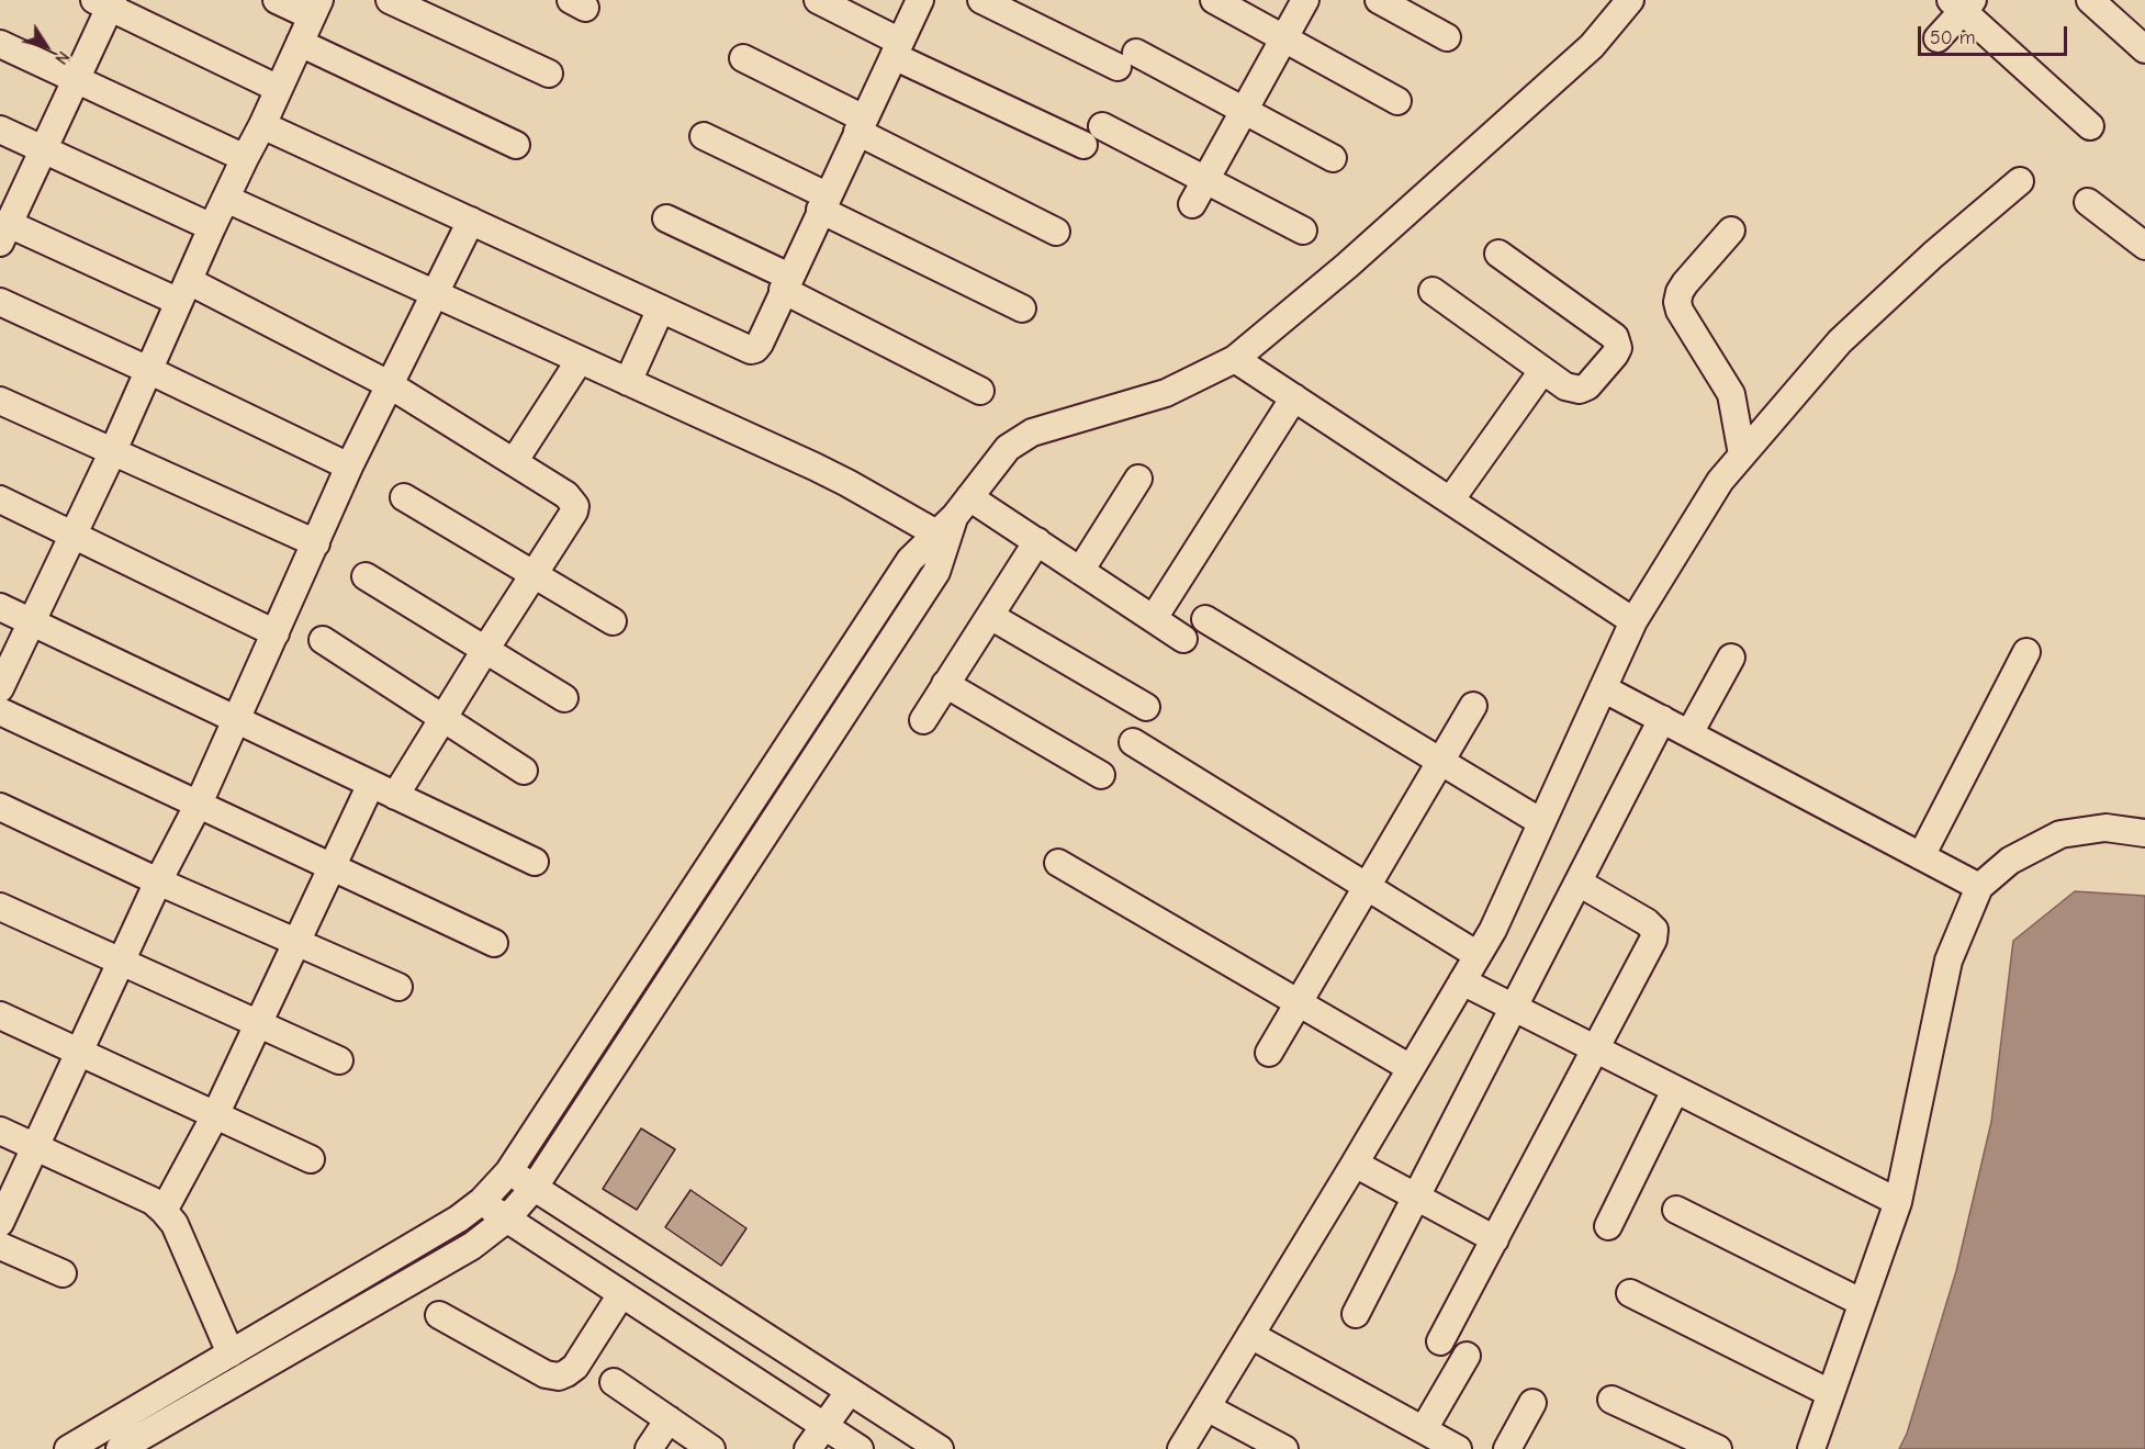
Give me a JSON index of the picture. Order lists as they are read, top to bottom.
{
  "scale_bar": "50 m",
  "north": "bottom right"
}
